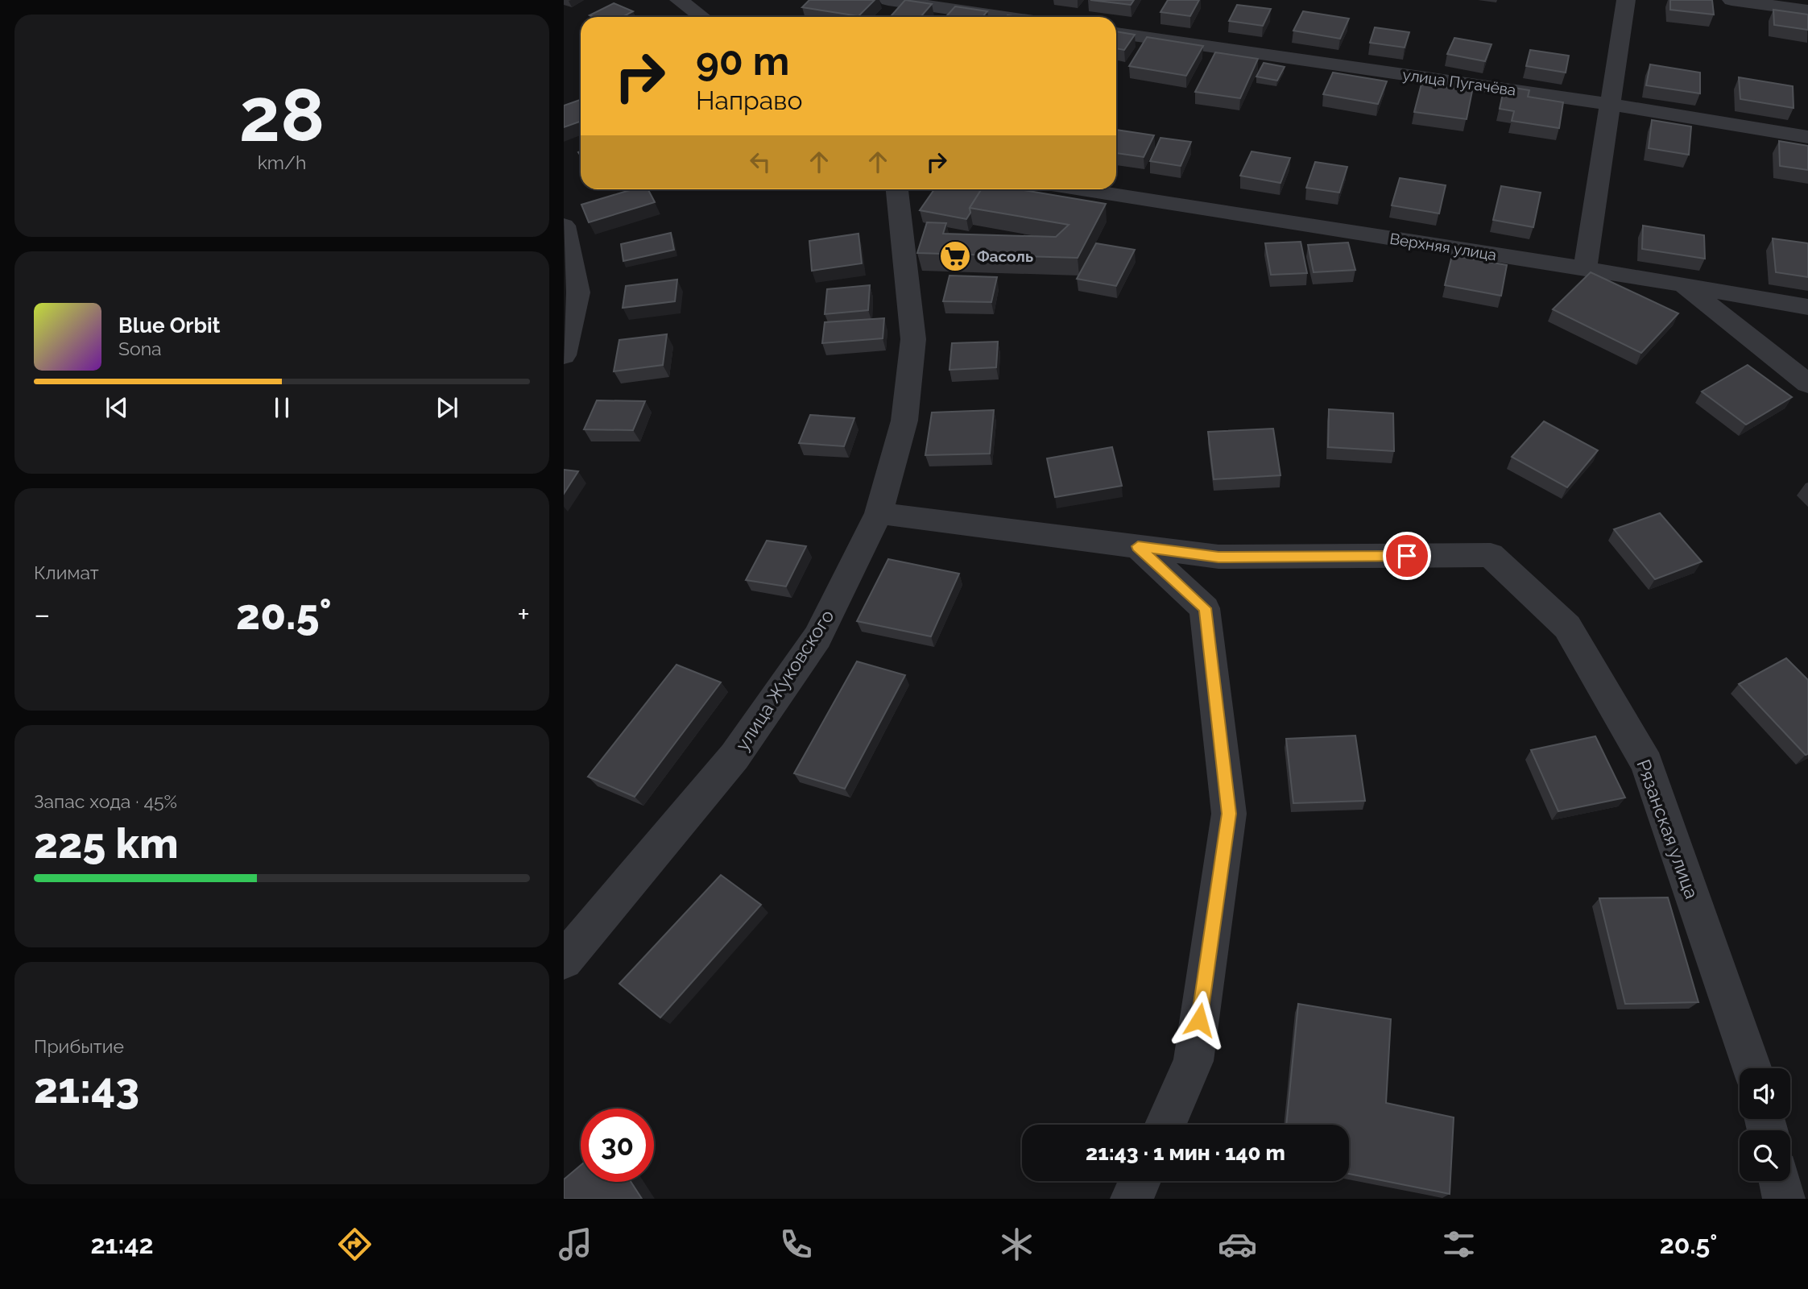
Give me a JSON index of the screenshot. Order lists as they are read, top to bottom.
{
  "streets": {
    "street": [
      "улица Пугачёва",
      "Верхняя улица",
      "улица Жуковского",
      "Рязанская улица"
    ]
  },
  "places": {
    "supermarket": ["Фасоль"]
  },
  "page": {
    "tile": [
      ["28", "km/h"],
      "Климат",
      ["Запас хода · 45%", "225 km"],
      ["Прибытие", "21:43"]
    ],
    "turn": ["90 m", "Направо"],
    "song": ["Blue Orbit", "Sona"],
    "heat": ["−", "20.5°", "+"],
    "limit": "30",
    "trip": "21:43 · 1 мин · 140 m",
    "tabs": ["21:42", "20.5°"]
  }
}
